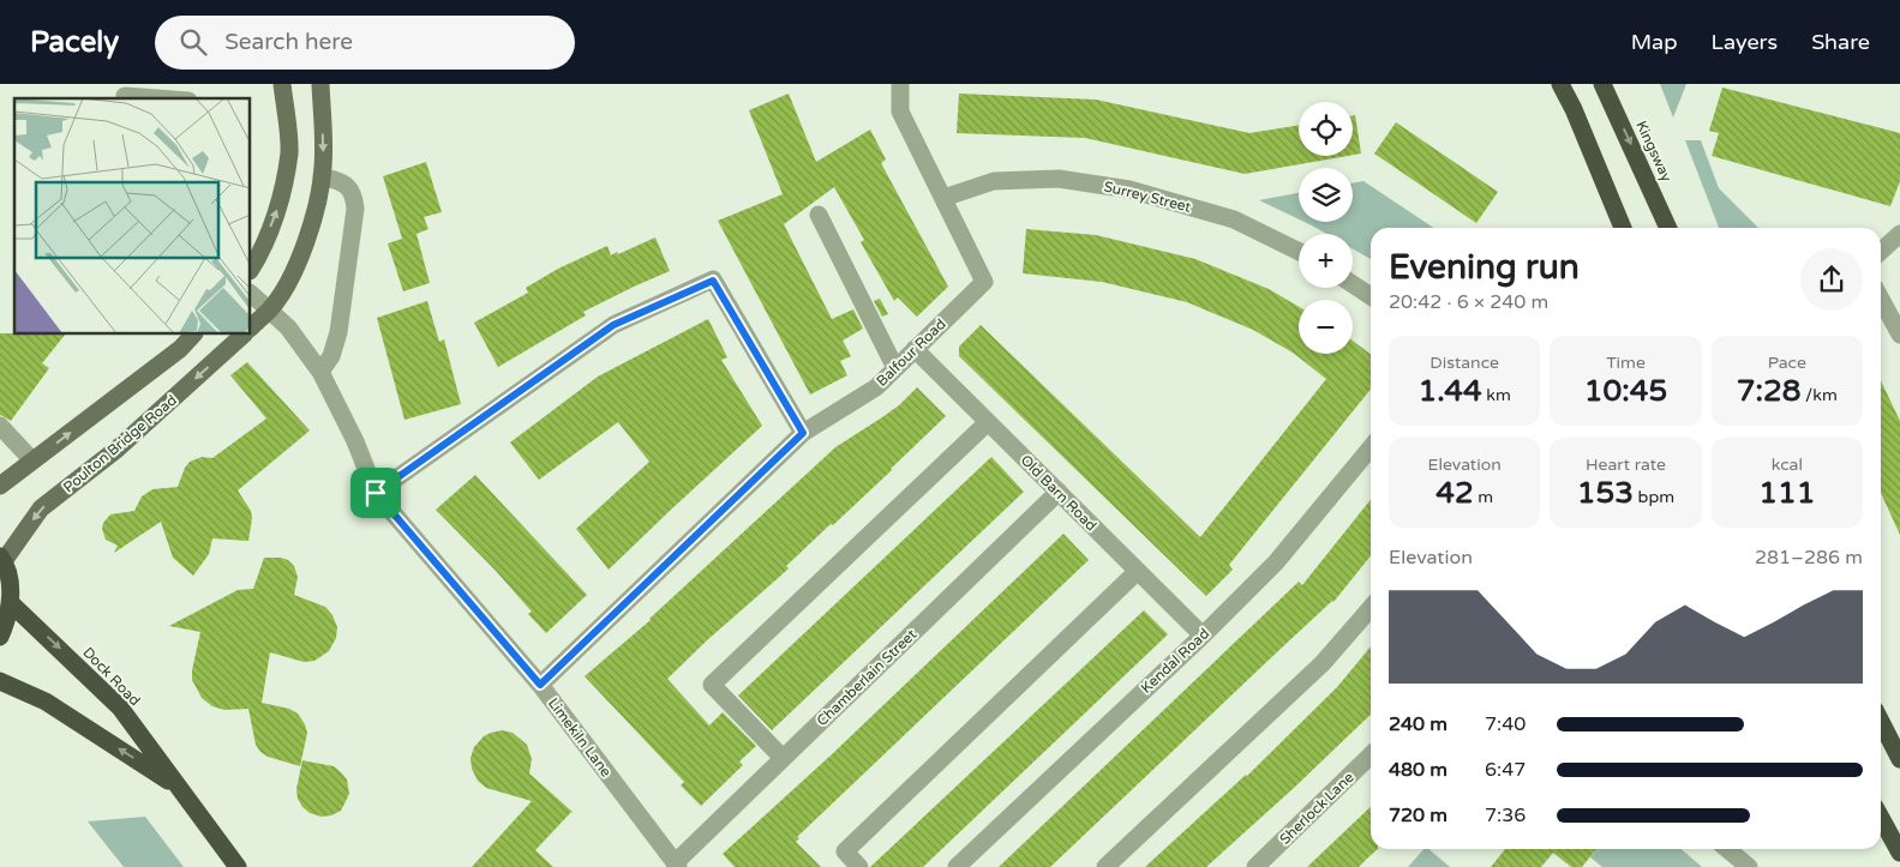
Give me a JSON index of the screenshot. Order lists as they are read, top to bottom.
{
  "streets": {
    "highway": ["Kingsway", "Dock Road"],
    "main road": ["Poulton Bridge Road"],
    "street": [
      "Surrey Street",
      "Balfour Road",
      "Old Barn Road",
      "Kendal Road",
      "Chamberlain Street",
      "Limekiln Lane",
      "Sherlock Lane"
    ]
  },
  "crossings": [
    ["Surrey Street", "Balfour Road"],
    ["Balfour Road", "Old Barn Road"],
    ["Balfour Road", "Limekiln Lane"],
    ["Old Barn Road", "Kendal Road"],
    ["Old Barn Road", "Chamberlain Street"],
    ["Chamberlain Street", "Limekiln Lane"]
  ],
  "page": {
    "header": "Pacely",
    "search": "Search here",
    "nav": ["Map", "Layers", "Share"],
    "map_buttons": ["+", "−"],
    "heading": ["Evening run", "20:42 · 6 × 240 m"],
    "stats": [
      ["Distance", "1.44 km"],
      ["Time", "10:45"],
      ["Pace", "7:28 /km"],
      ["Elevation", "42 m"],
      ["Heart rate", "153 bpm"],
      ["kcal", "111"]
    ],
    "chart": ["Elevation", "281–286 m"],
    "list": [
      {
        "name": "240 m",
        "note": "7:40"
      },
      {
        "name": "480 m",
        "note": "6:47"
      },
      {
        "name": "720 m",
        "note": "7:36"
      }
    ]
  }
}
